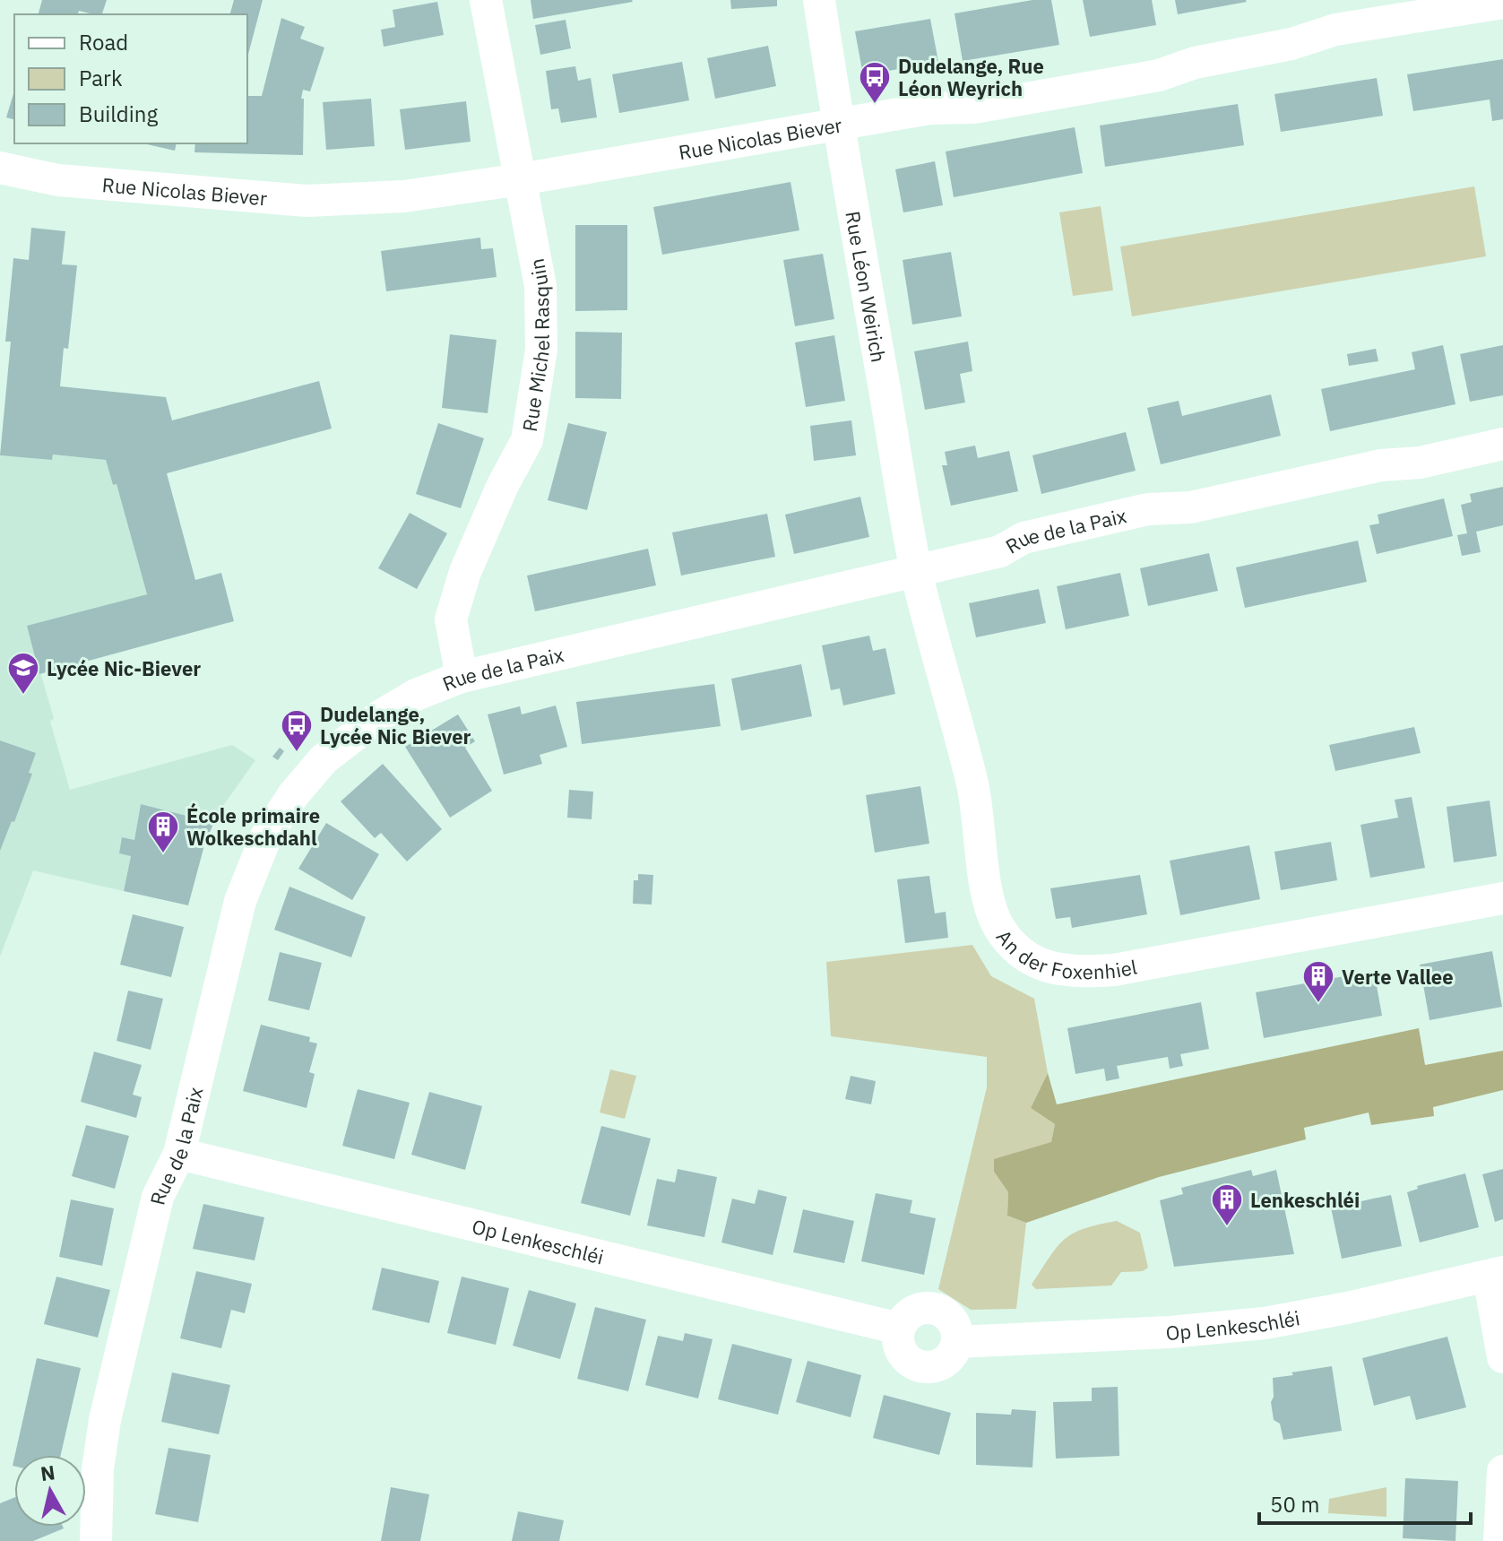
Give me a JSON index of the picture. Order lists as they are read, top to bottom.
{
  "streets": {
    "street": [
      "Rue Nicolas Biever",
      "Rue Léon Weirich",
      "Rue Michel Rasquin",
      "Rue de la Paix",
      "An der Foxenhiel",
      "Op Lenkeschléi"
    ]
  },
  "crossings": [
    ["Rue Nicolas Biever", "Rue Léon Weirich"],
    ["Rue Nicolas Biever", "Rue Michel Rasquin"],
    ["Rue Léon Weirich", "Rue de la Paix"],
    ["Rue Léon Weirich", "An der Foxenhiel"],
    ["Rue Michel Rasquin", "Rue de la Paix"],
    ["Rue de la Paix", "An der Foxenhiel"],
    ["Rue de la Paix", "Op Lenkeschléi"]
  ],
  "places": {
    "bus stop": ["Dudelange, Rue Léon Weyrich", "Dudelange, Lycée Nic Biever"],
    "school or university": ["Lycée Nic-Biever"],
    "building": ["École primaire Wolkeschdahl", "Verte Vallee", "Lenkeschléi"]
  },
  "legend": ["Road", "Park", "Building"],
  "scale_bar": "50 m",
  "north": "top"
}
